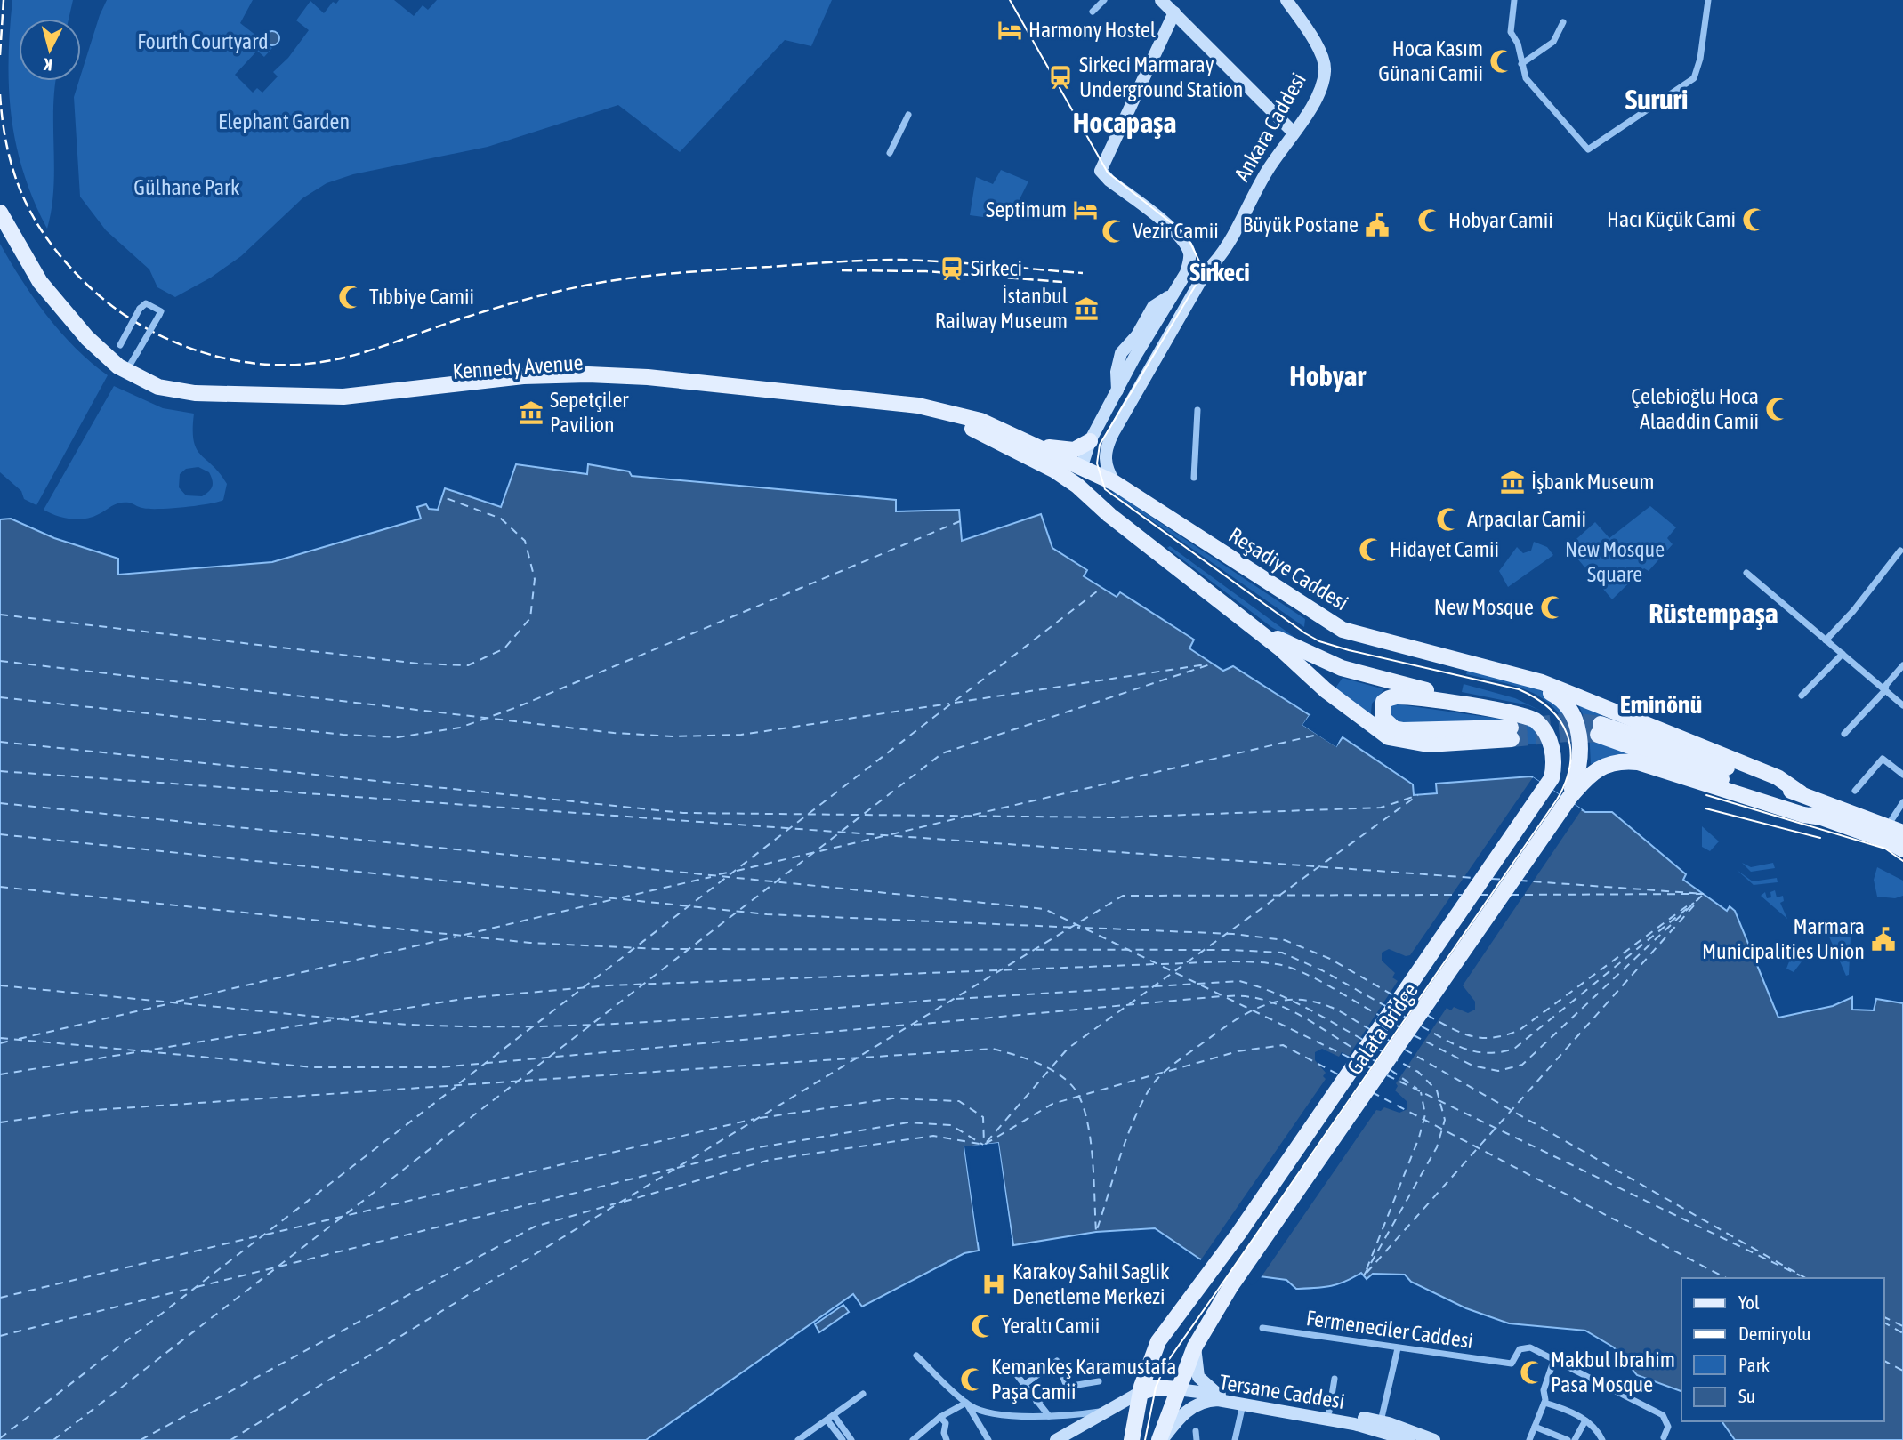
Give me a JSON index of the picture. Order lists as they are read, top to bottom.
{
  "streets": {
    "main road": [
      "Ankara Caddesi",
      "Kennedy Avenue",
      "Reşadiye Caddesi",
      "Galata Bridge",
      "Tersane Caddesi"
    ],
    "street": ["Fermeneciler Caddesi"]
  },
  "crossings": [
    ["Ankara Caddesi", "Reşadiye Caddesi"],
    ["Kennedy Avenue", "Reşadiye Caddesi"],
    ["Galata Bridge", "Tersane Caddesi"]
  ],
  "districts": [
    "Sururi",
    "Hocapaşa",
    "Sirkeci",
    "Hobyar",
    "Rüstempaşa",
    "Eminönü"
  ],
  "parks": [
    "Fourth Courtyard",
    "Elephant Garden",
    "Gülhane Park",
    "New Mosque Square"
  ],
  "places": {
    "hotel": ["Harmony Hostel", "Septimum"],
    "mosque": [
      "Hoca Kasım Günani Camii",
      "Hacı Küçük Cami",
      "Hobyar Camii",
      "Vezir Camii",
      "Tıbbiye Camii",
      "Çelebioğlu Hoca Alaaddin Camii",
      "Arpacılar Camii",
      "Hidayet Camii",
      "New Mosque",
      "Yeraltı Camii",
      "Makbul Ibrahim Pasa Mosque",
      "Kemankeş Karamustafa Paşa Camii"
    ],
    "station": ["Sirkeci Marmaray Underground Station", "Sirkeci"],
    "public building": ["Büyük Postane", "Marmara Municipalities Union"],
    "museum": ["İstanbul Railway Museum", "Sepetçiler Pavilion", "İşbank Museum"],
    "hospital": ["Karakoy Sahil Saglik Denetleme Merkezi"]
  },
  "legend": [
    "Yol",
    "Demiryolu",
    "Park",
    "Su"
  ],
  "north": "bottom"
}
